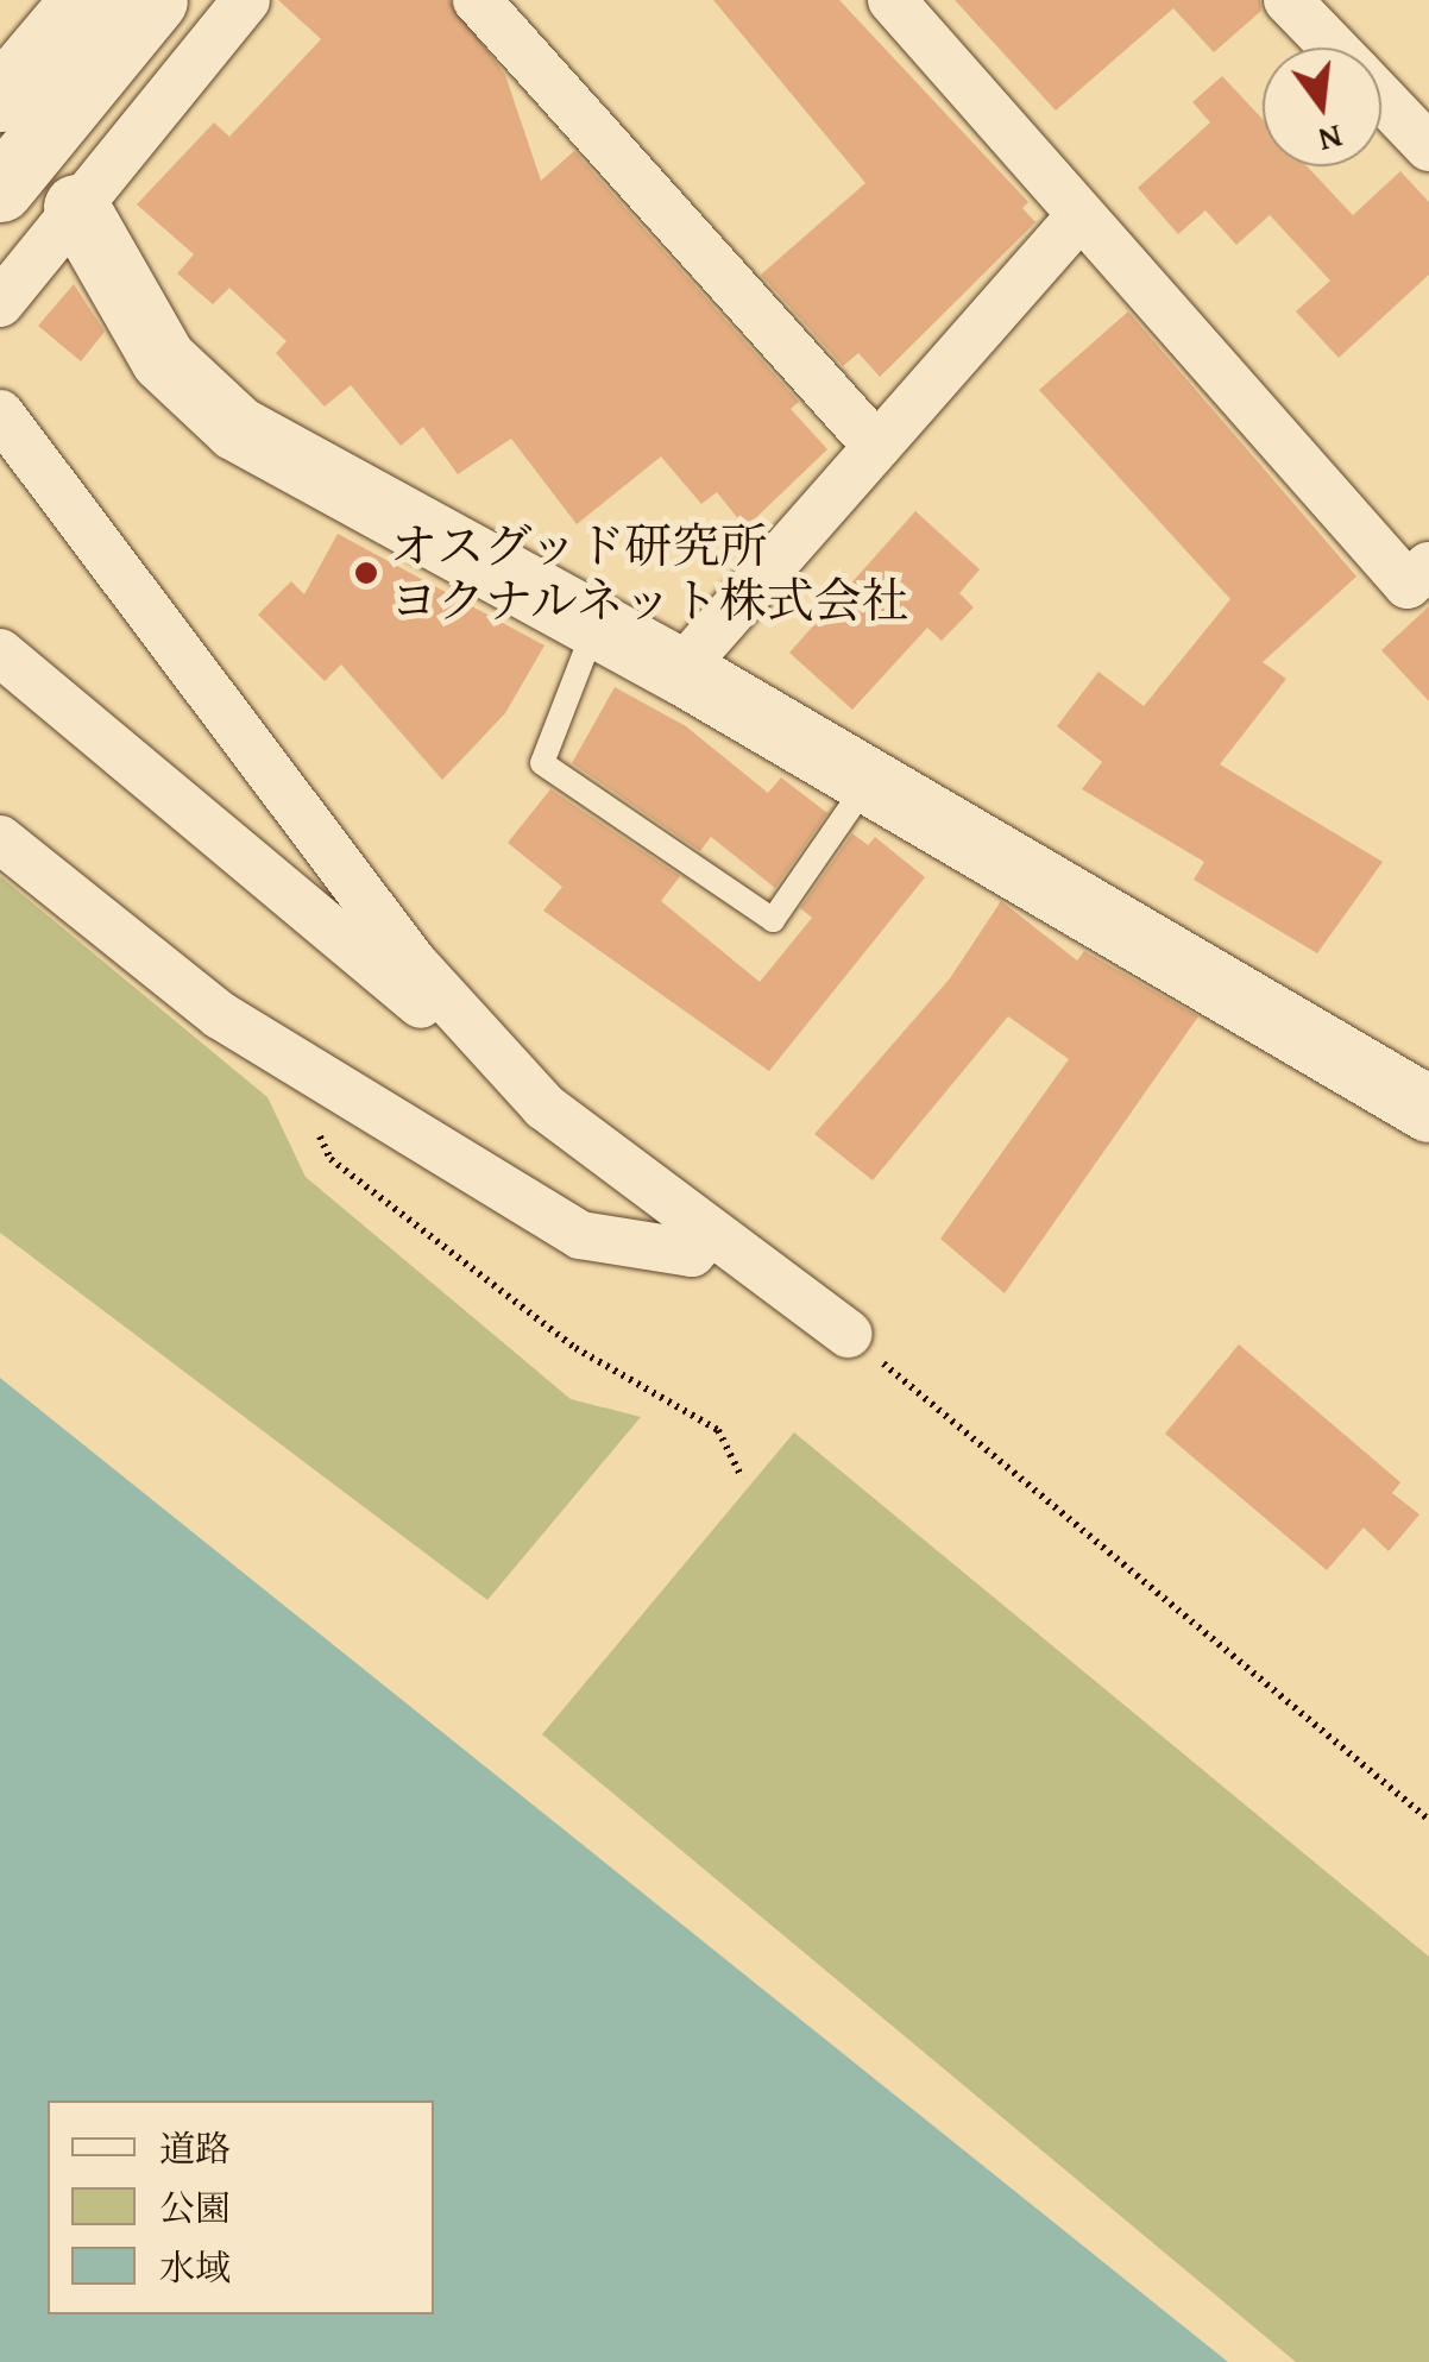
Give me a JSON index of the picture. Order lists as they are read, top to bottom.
{
  "places": ["オスグッド研究所 ヨクナルネット株式会社"],
  "legend": ["道路", "公園", "水域"],
  "north": "bottom"
}
